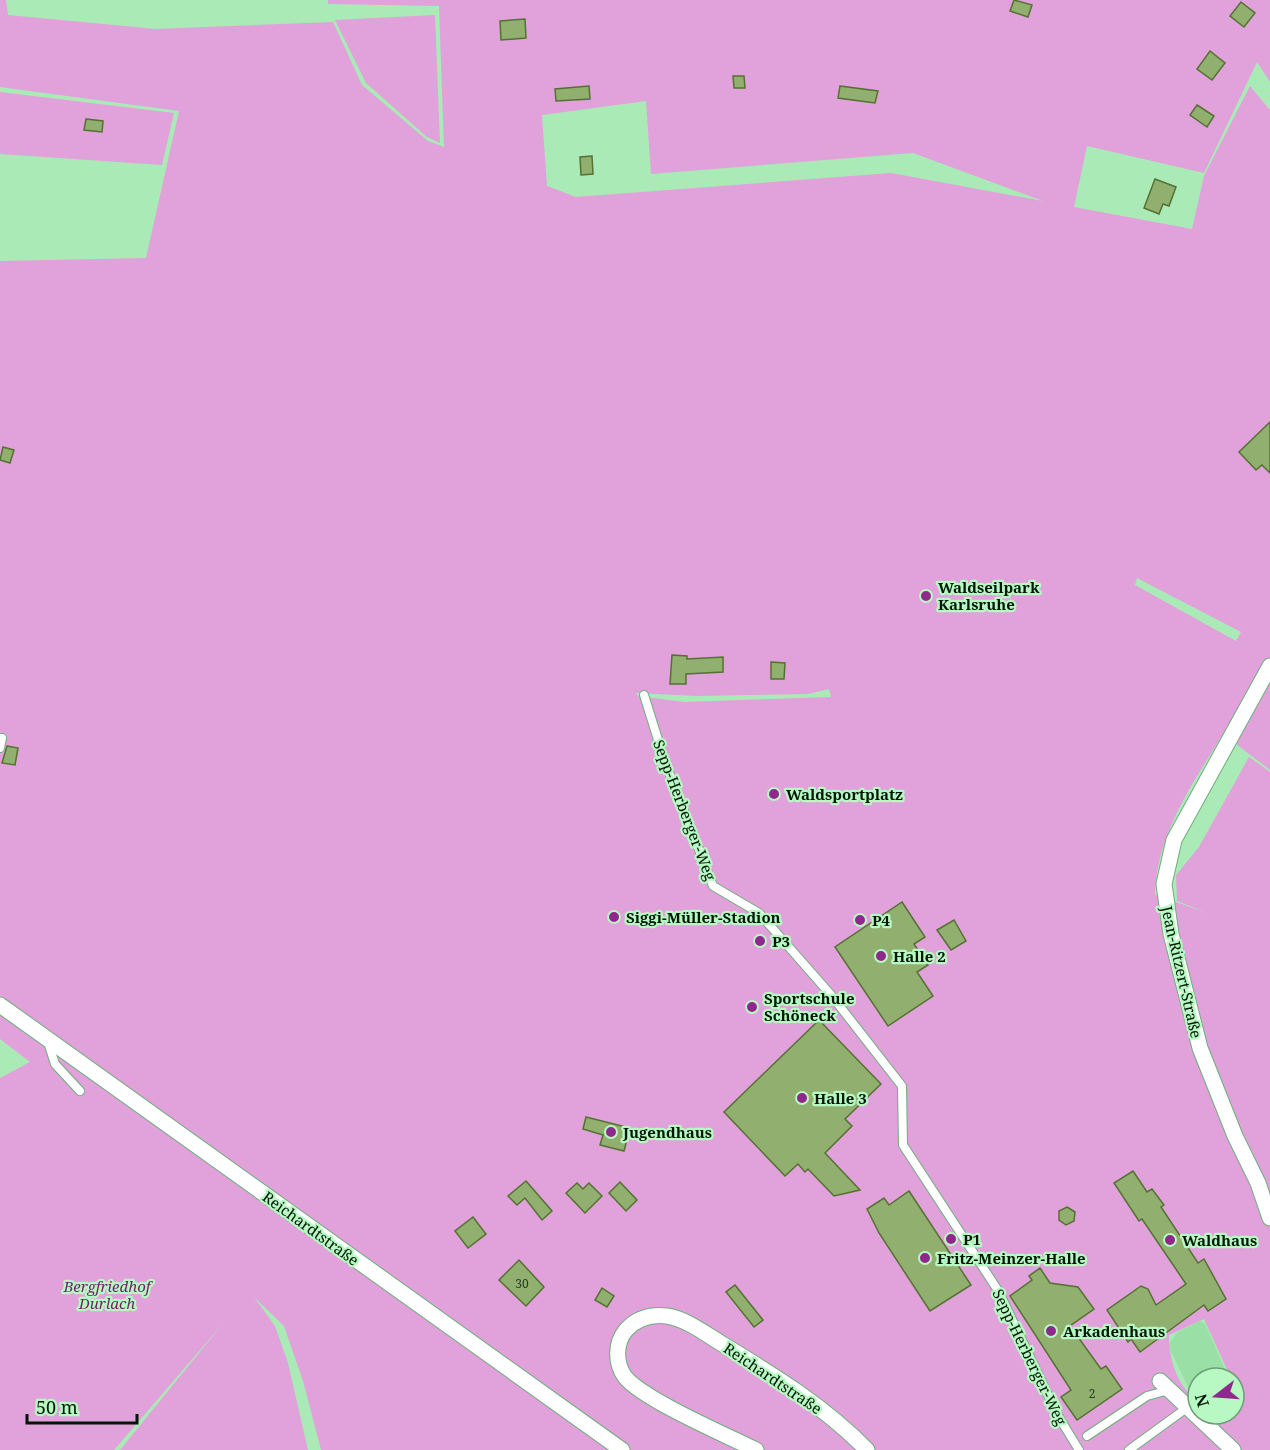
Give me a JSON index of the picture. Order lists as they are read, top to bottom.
{
  "streets": {
    "street": ["Jean-Ritzert-Straße", "Reichardtstraße"],
    "lane": ["Sepp-Herberger-Weg"]
  },
  "parks": ["Bergfriedhof Durlach"],
  "places": [
    "Waldseilpark Karlsruhe",
    "Waldsportplatz",
    "Siggi-Müller-Stadion",
    "P4",
    "P3",
    "Halle 2",
    "Sportschule Schöneck",
    "Halle 3",
    "Jugendhaus",
    "P1",
    "Waldhaus",
    "Fritz-Meinzer-Halle",
    "Arkadenhaus"
  ],
  "house_numbers": ["30", "2"],
  "scale_bar": "50 m",
  "north": "left"
}
